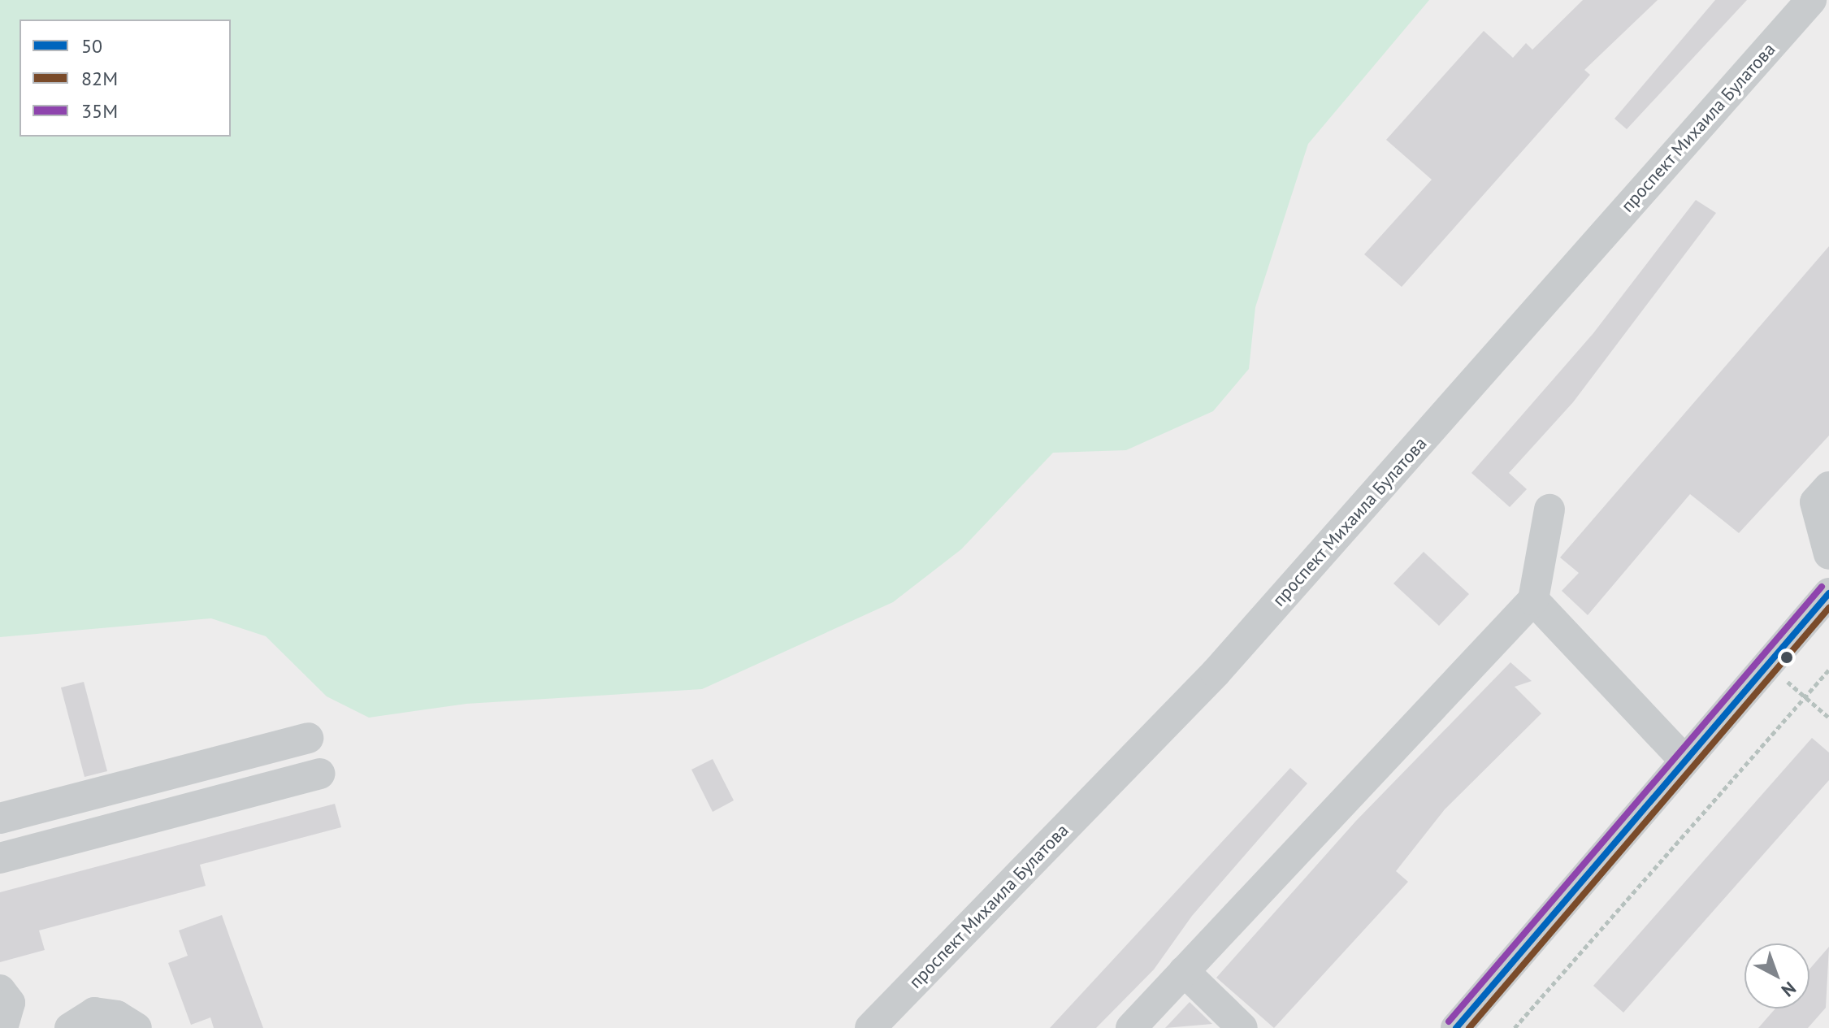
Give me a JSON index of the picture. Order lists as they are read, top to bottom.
{
  "streets": {
    "street": ["проспект Михаила Булатова"]
  },
  "lines": ["transit line 35М", "transit line 50", "transit line 82М"],
  "legend": ["50", "82М", "35М"],
  "north": "bottom right"
}
